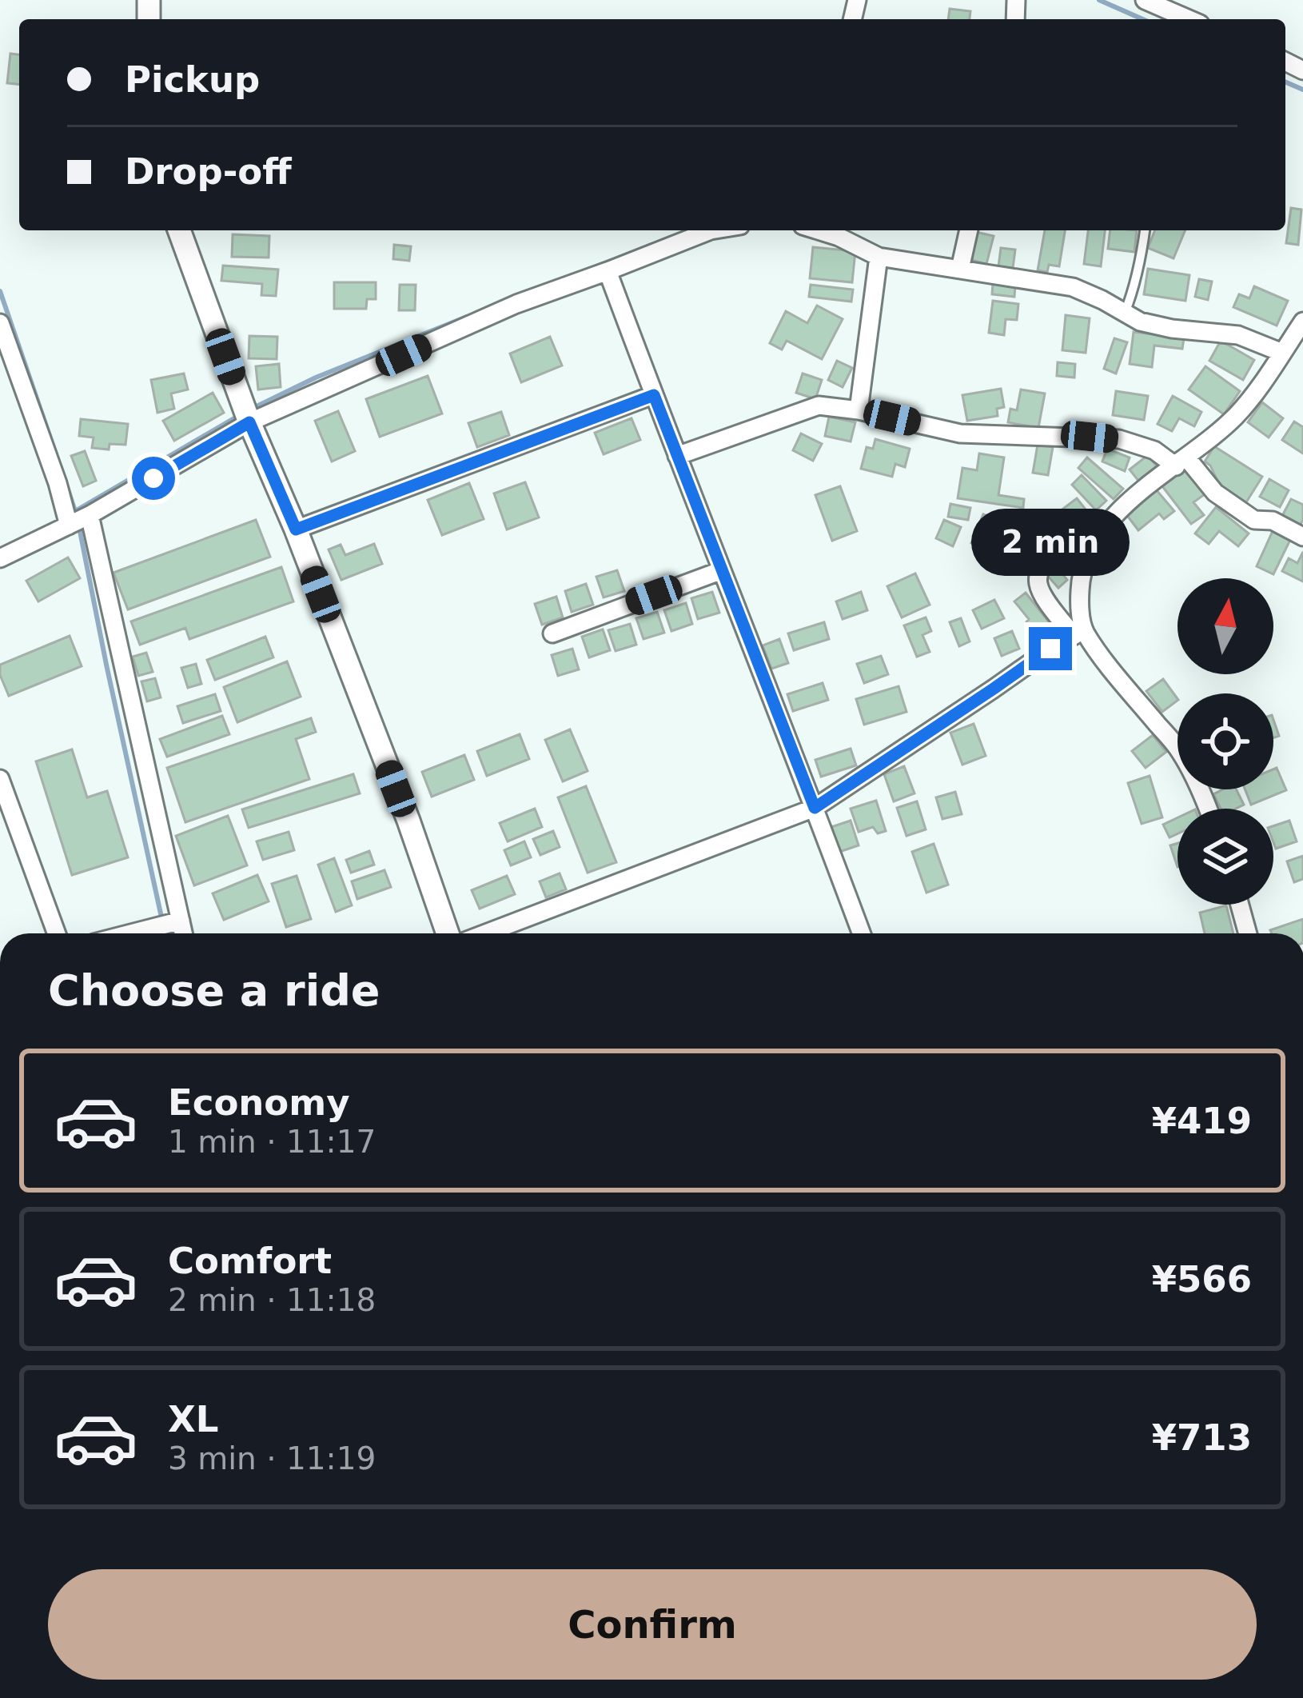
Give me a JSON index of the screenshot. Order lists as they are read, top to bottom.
{
  "north": "top",
  "page": {
    "banner": ["Pickup", "Drop-off"],
    "bubble": "2 min",
    "heading": "Choose a ride",
    "list": [
      {
        "name": "Economy",
        "note": "1 min · 11:17",
        "value": "¥419"
      },
      {
        "name": "Comfort",
        "note": "2 min · 11:18",
        "value": "¥566"
      },
      {
        "name": "XL",
        "note": "3 min · 11:19",
        "value": "¥713"
      }
    ],
    "buttons": "Confirm"
  }
}
